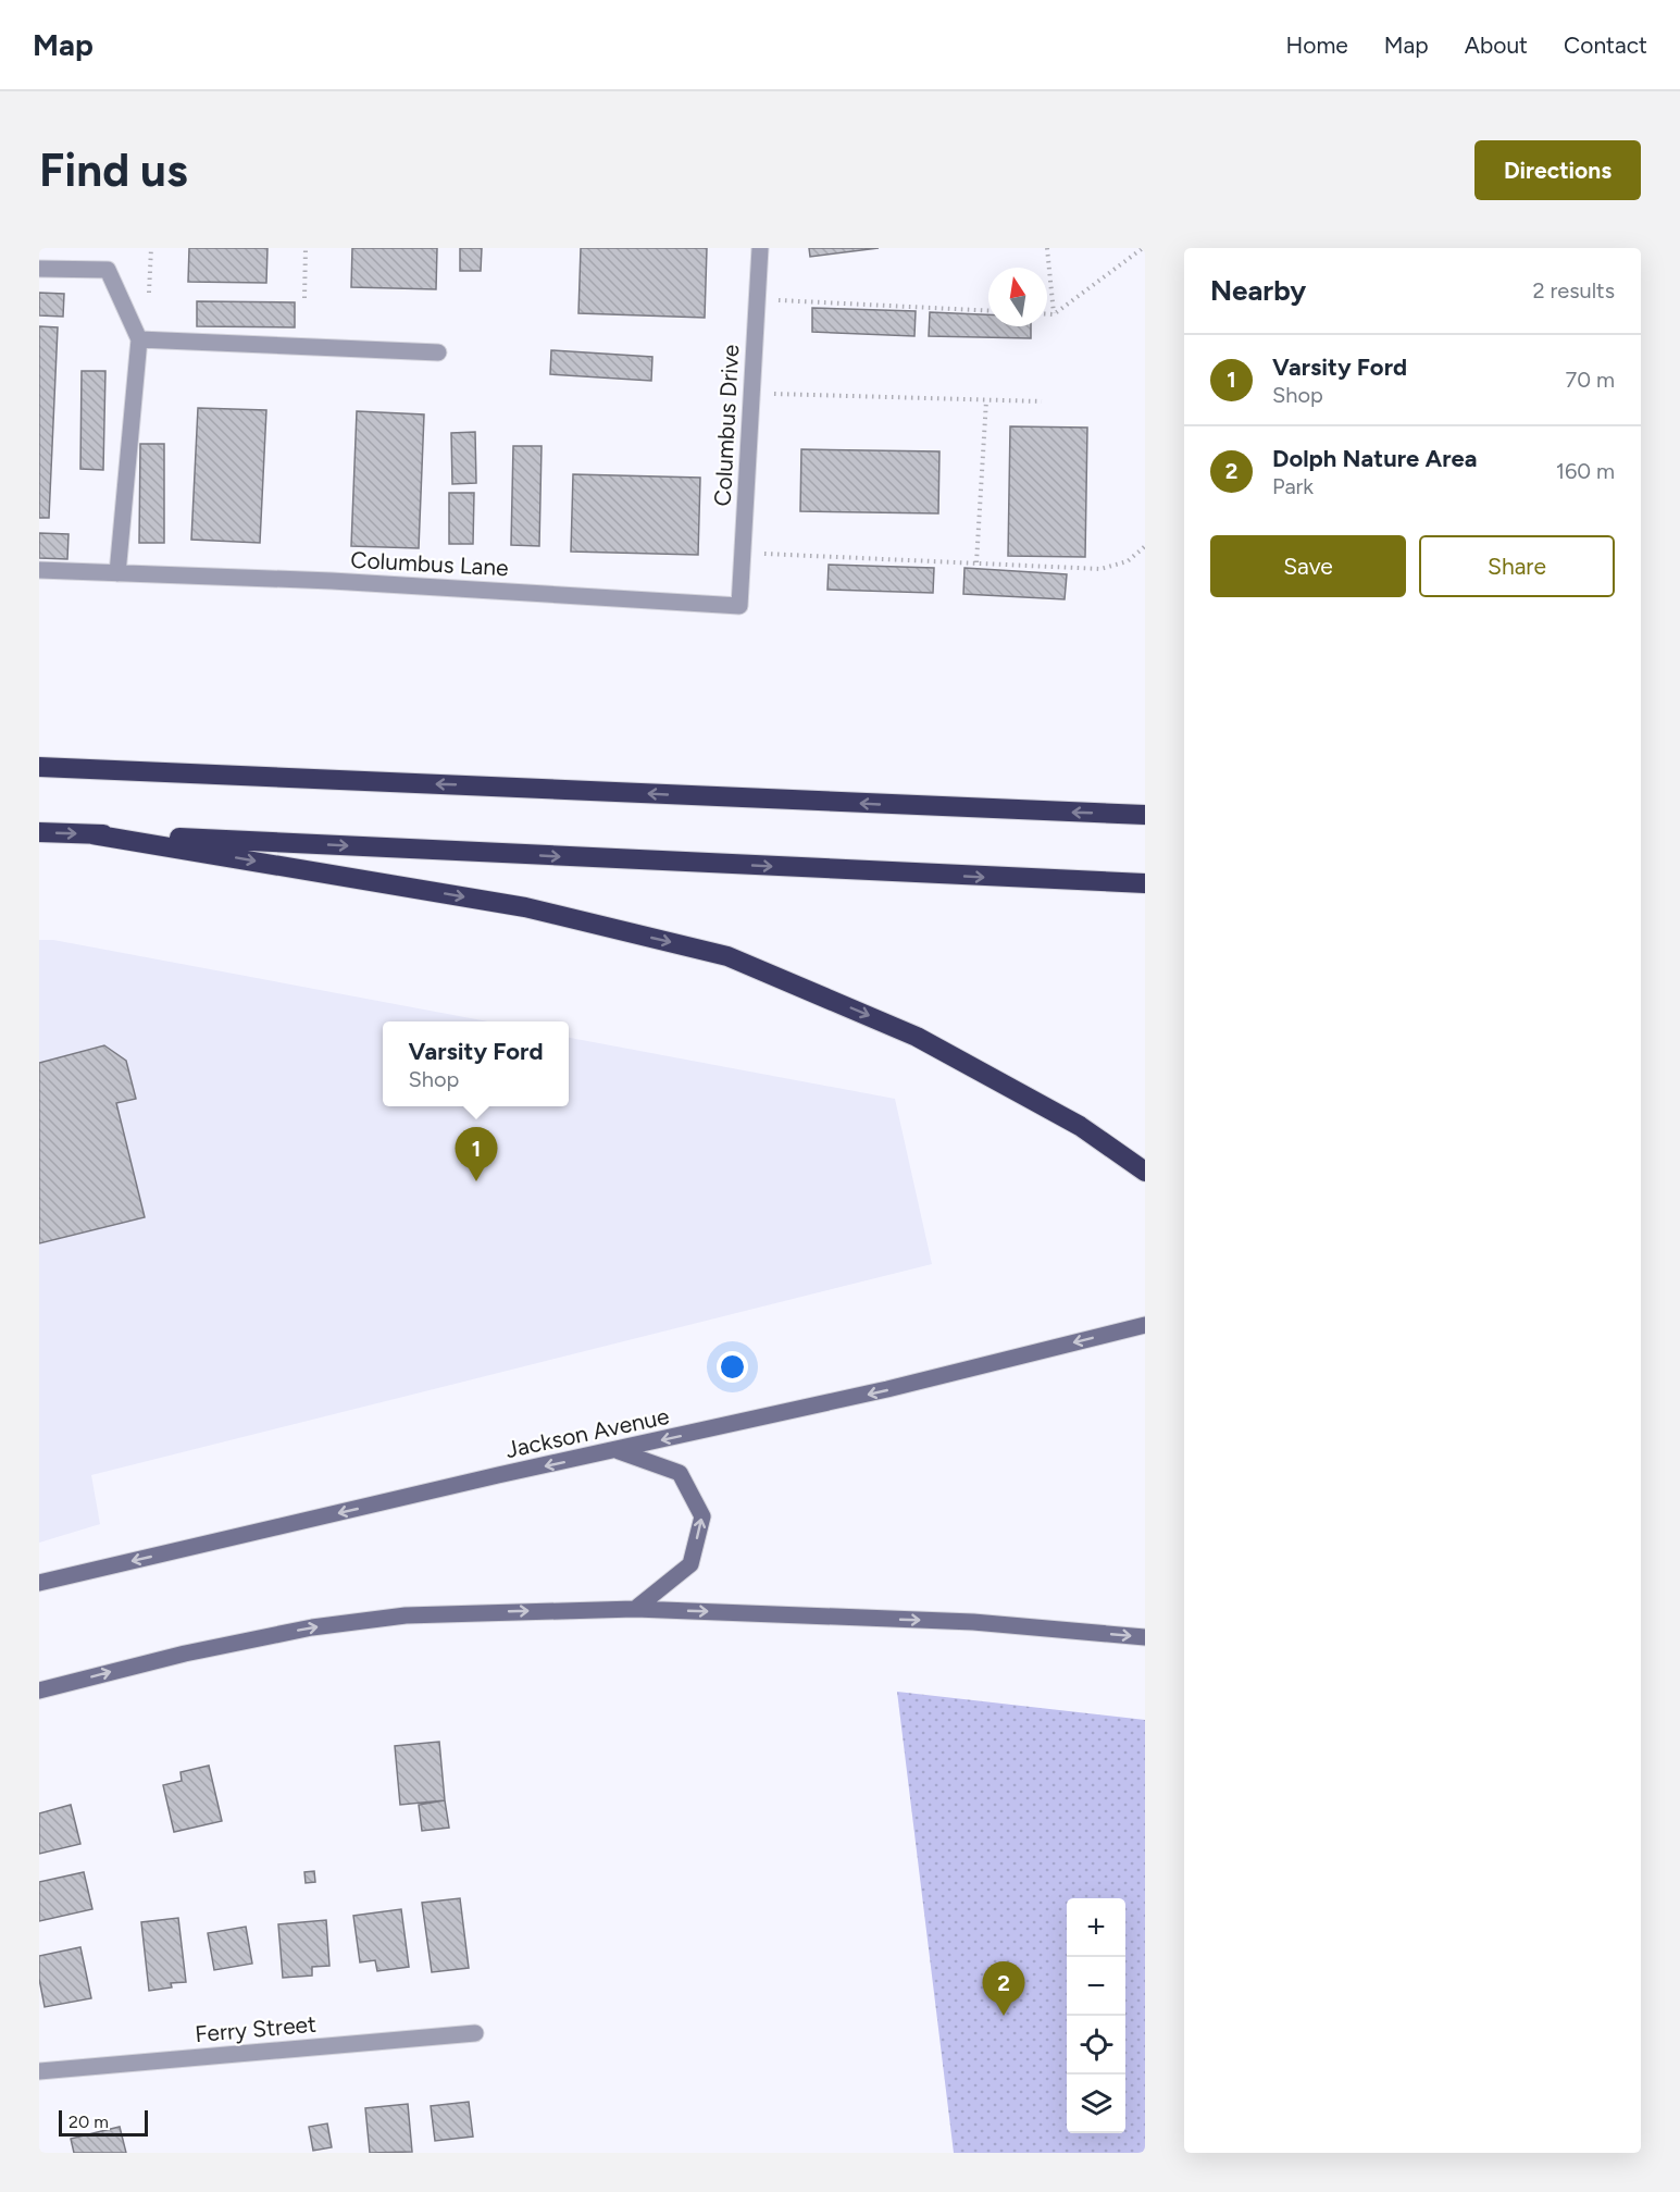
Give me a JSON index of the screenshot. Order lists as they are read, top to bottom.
{
  "streets": {
    "main road": ["Jackson Avenue"],
    "street": ["Columbus Drive", "Columbus Lane", "Ferry Street"]
  },
  "crossings": [
    ["Columbus Drive", "Columbus Lane"]
  ],
  "scale_bar": "20 m",
  "north": "top",
  "page": {
    "header": "Map",
    "nav": [
      "Home",
      "Map",
      "About",
      "Contact"
    ],
    "buttons": [
      "Directions",
      ["Save", "Share"]
    ],
    "title": "Find us",
    "heading": ["Nearby", "2 results"],
    "list": [
      {
        "mark": "1",
        "name": "Varsity Ford",
        "note": "Shop",
        "value": "70 m"
      },
      {
        "mark": "2",
        "name": "Dolph Nature Area",
        "note": "Park",
        "value": "160 m"
      }
    ],
    "popup": ["Varsity Ford", "Shop"],
    "pins": ["1", "2"],
    "map_buttons": ["+", "−"],
    "scale": "20 m"
  }
}
